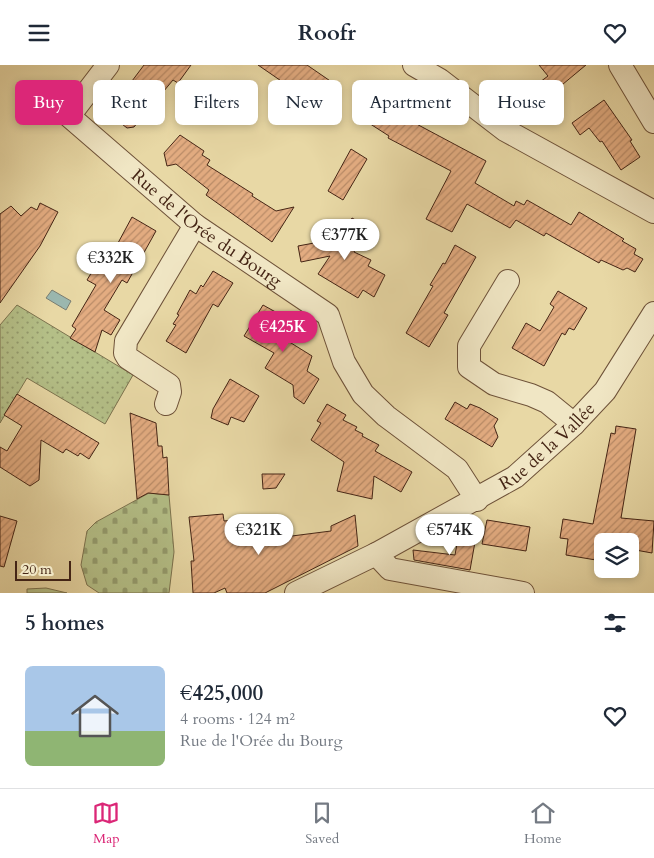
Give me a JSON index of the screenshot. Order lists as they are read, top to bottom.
{
  "streets": {
    "street": ["Rue de l'Orée du Bourg", "Rue de la Vallée"]
  },
  "crossings": [
    ["Rue de l'Orée du Bourg", "Rue de la Vallée"]
  ],
  "scale_bar": "20 m",
  "page": {
    "header": "Roofr",
    "chip": [
      "Buy",
      "Rent",
      "Filters",
      "New",
      "Apartment",
      "House"
    ],
    "price": [
      "€377K",
      "€332K",
      "€425K",
      "€321K",
      "€574K"
    ],
    "scale": "20 m",
    "heading": "5 homes",
    "list": [
      {
        "name": "€425,000",
        "note": "4 rooms · 124 m² · Rue de l'Orée du Bourg"
      }
    ],
    "tabs": ["Map", "Saved", "Home"]
  }
}
